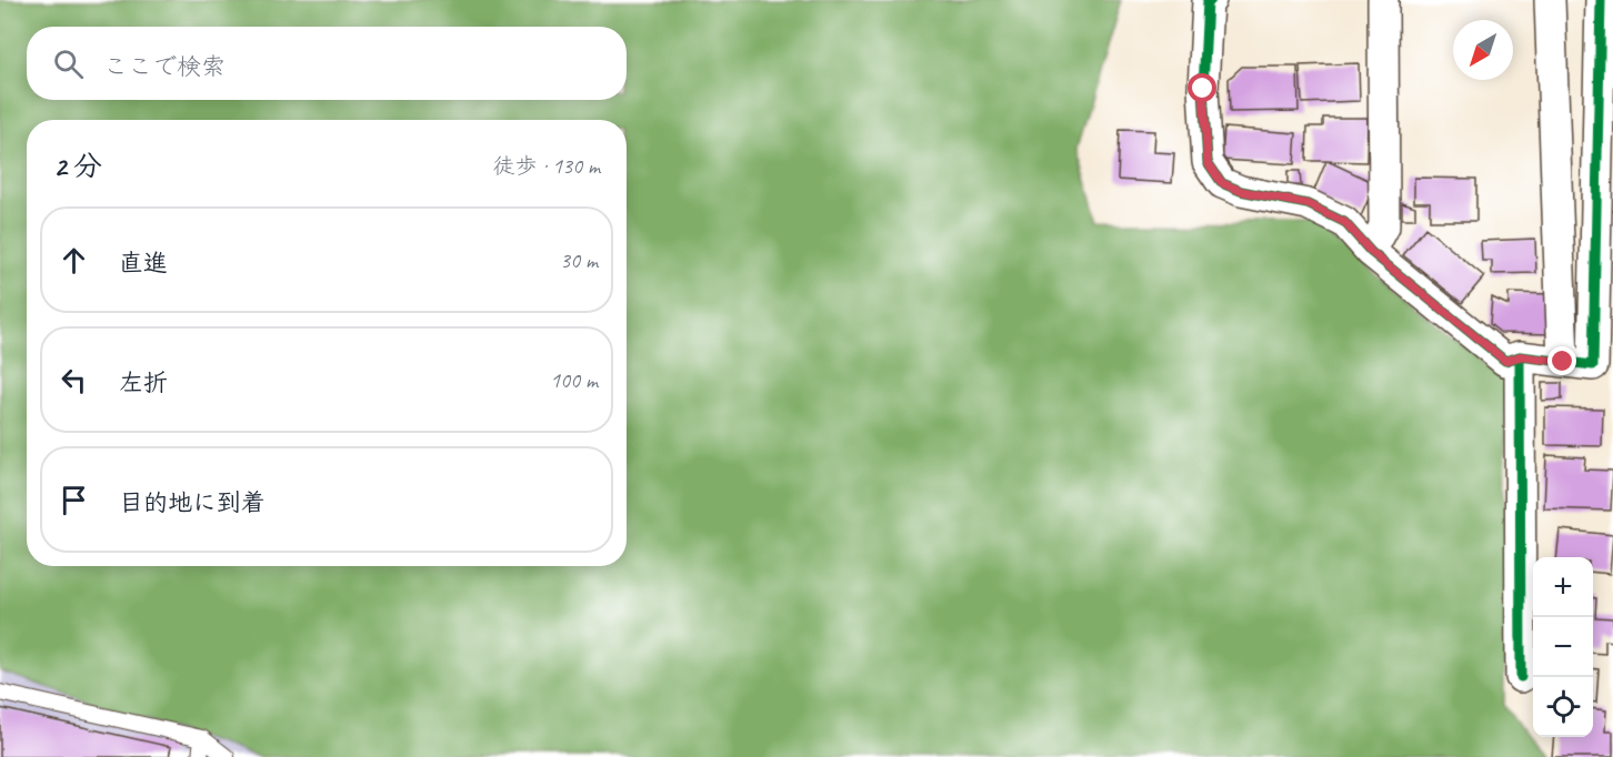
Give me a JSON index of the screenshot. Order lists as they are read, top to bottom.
{
  "north": "bottom left",
  "page": {
    "search": "ここで検索",
    "heading": ["2 分", "徒歩 · 130 m"],
    "list": [
      ["直進", "30 m"],
      ["左折", "100 m"],
      "目的地に到着"
    ],
    "map_buttons": ["+", "−"]
  }
}
